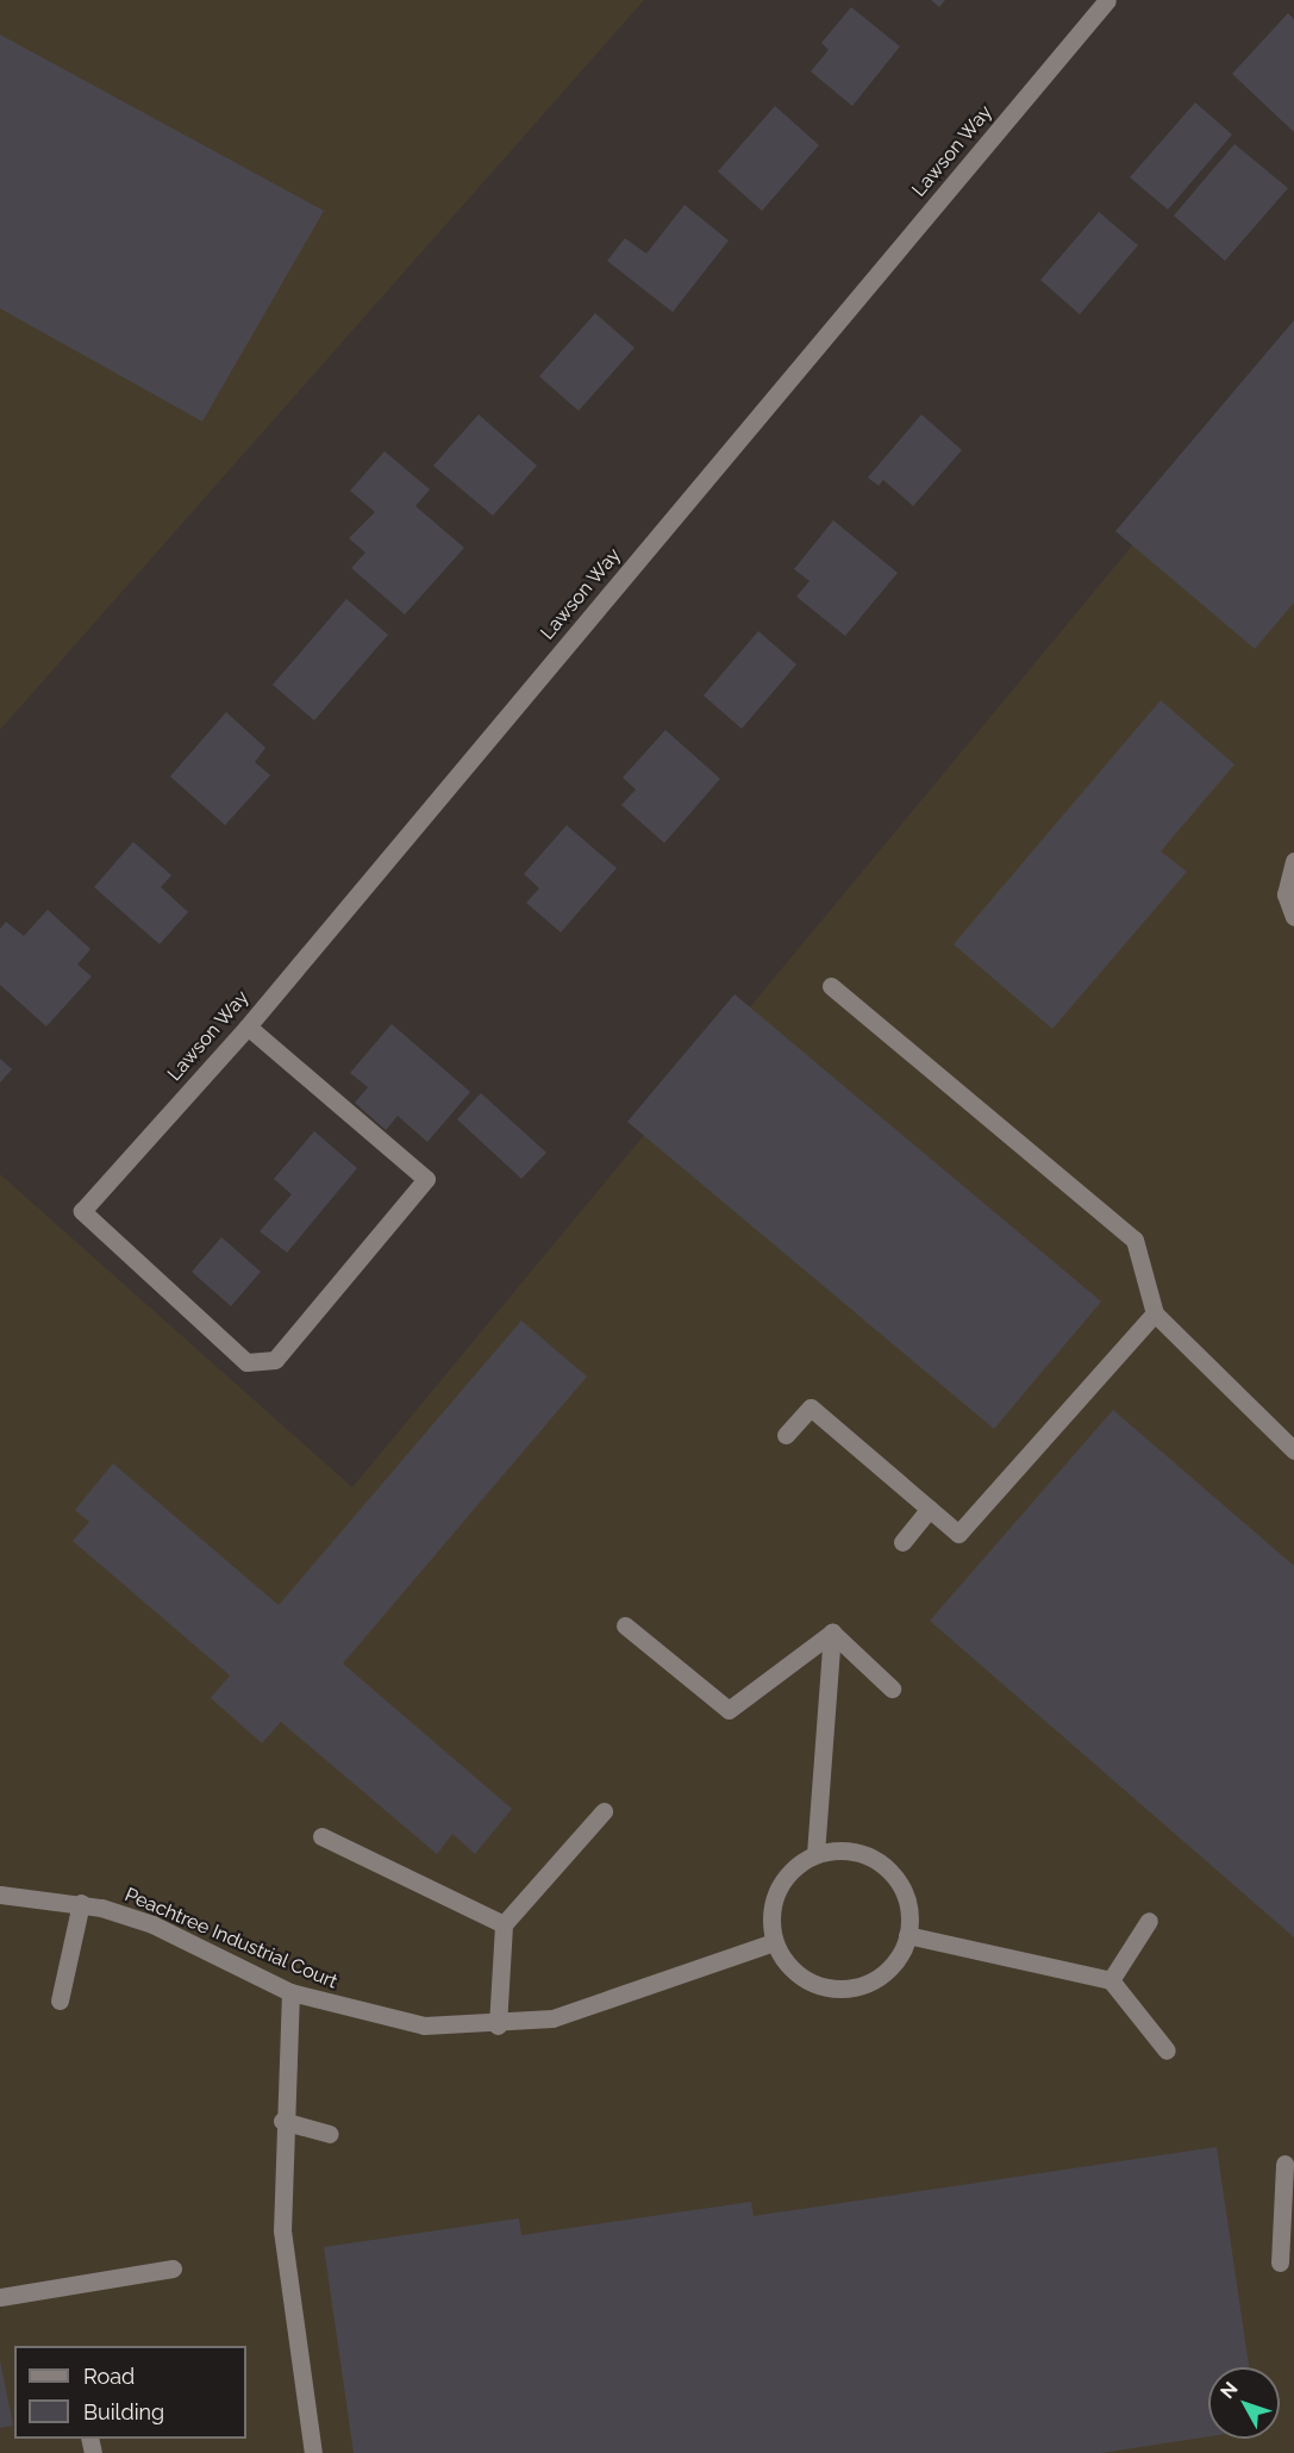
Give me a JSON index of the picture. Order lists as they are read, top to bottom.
{
  "streets": {
    "street": ["Lawson Way", "Peachtree Industrial Court"]
  },
  "legend": ["Road", "Building"],
  "north": "top left"
}
